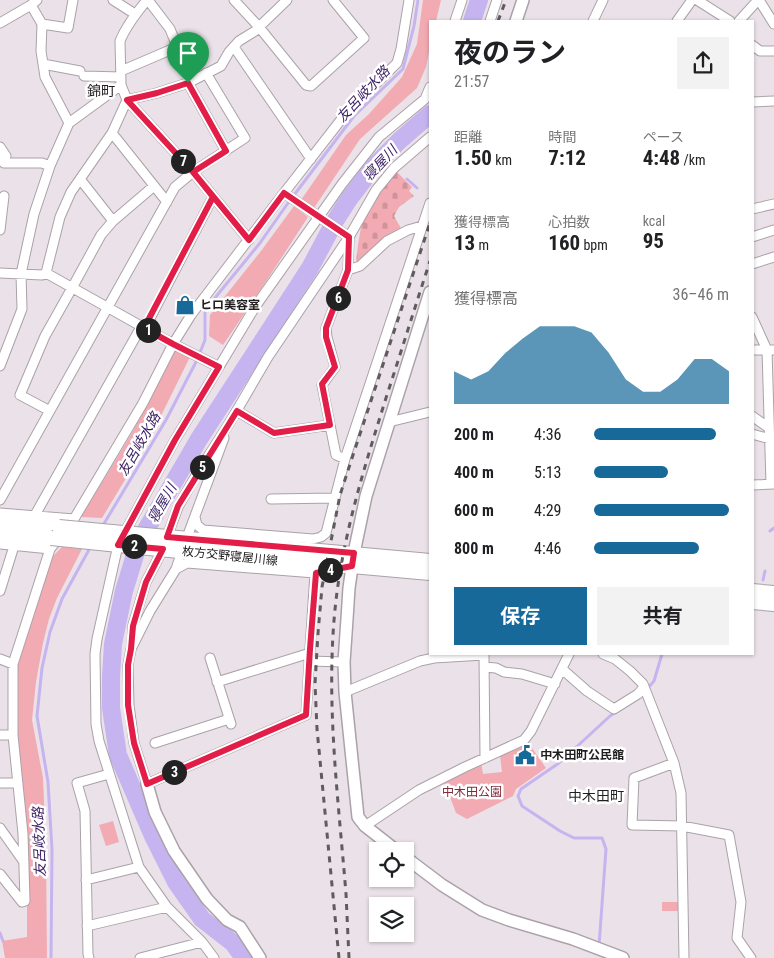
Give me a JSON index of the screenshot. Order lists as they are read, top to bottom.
{
  "streets": {
    "main road": ["枚方交野寝屋川線"]
  },
  "districts": ["錦町", "中木田町"],
  "water": ["友呂岐水路", "寝屋川"],
  "parks": ["中木田公園"],
  "places": {
    "shop": ["ヒロ美容室"],
    "public building": ["中木田町公民館"]
  },
  "page": {
    "heading": ["夜のラン", "21:57"],
    "stats": [
      ["距離", "1.50 km"],
      ["時間", "7:12"],
      ["ペース", "4:48 /km"],
      ["獲得標高", "13 m"],
      ["心拍数", "160 bpm"],
      ["kcal", "95"]
    ],
    "pins": [
      "7",
      "6",
      "1",
      "5",
      "2",
      "4",
      "3"
    ],
    "chart": ["獲得標高", "36–46 m"],
    "list": [
      {
        "name": "200 m",
        "note": "4:36"
      },
      {
        "name": "400 m",
        "note": "5:13"
      },
      {
        "name": "600 m",
        "note": "4:29"
      },
      {
        "name": "800 m",
        "note": "4:46"
      }
    ],
    "buttons": ["保存", "共有"]
  }
}
